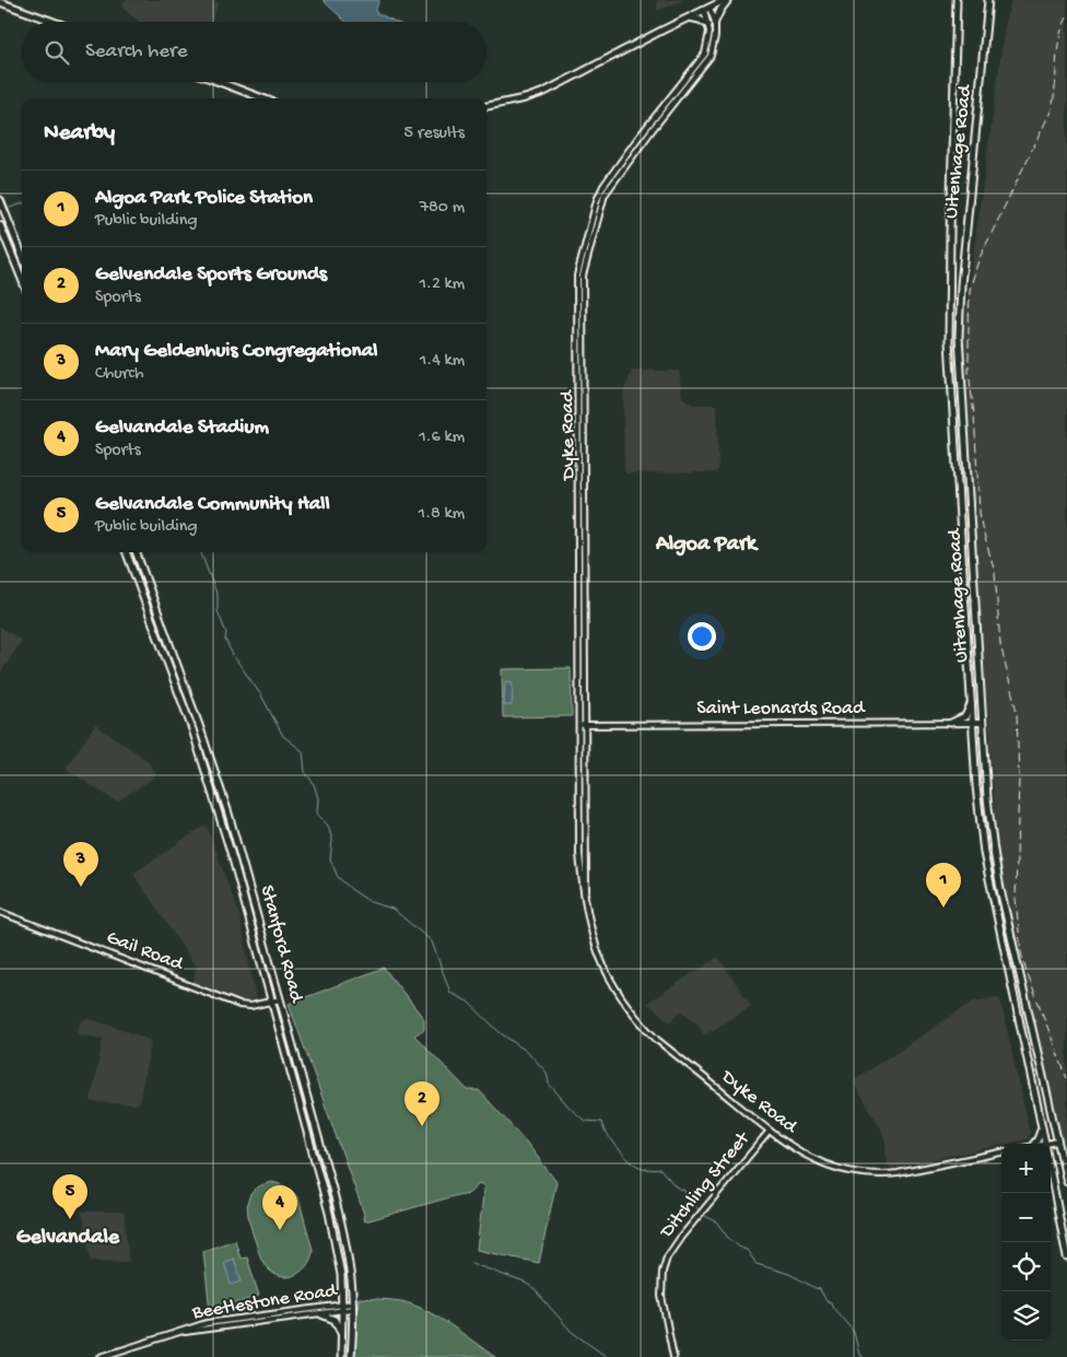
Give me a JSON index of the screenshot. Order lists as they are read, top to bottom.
{
  "streets": {
    "main road": ["Uitenhage Road", "Stanford Road"],
    "street": [
      "Dyke Road",
      "Saint Leonards Road",
      "Gail Road",
      "Ditchling Street",
      "Beetlestone Road"
    ]
  },
  "crossings": [
    ["Uitenhage Road", "Saint Leonards Road"],
    ["Dyke Road", "Saint Leonards Road"],
    ["Dyke Road", "Ditchling Street"],
    ["Stanford Road", "Gail Road"],
    ["Stanford Road", "Beetlestone Road"]
  ],
  "districts": ["Algoa Park", "Gelvandale"],
  "page": {
    "search": "Search here",
    "heading": ["Nearby", "5 results"],
    "list": [
      {
        "mark": "1",
        "name": "Algoa Park Police Station",
        "note": "Public building",
        "value": "780 m"
      },
      {
        "mark": "2",
        "name": "Gelvendale Sports Grounds",
        "note": "Sports",
        "value": "1.2 km"
      },
      {
        "mark": "3",
        "name": "Mary Geldenhuis Congregational",
        "note": "Church",
        "value": "1.4 km"
      },
      {
        "mark": "4",
        "name": "Gelvandale Stadium",
        "note": "Sports",
        "value": "1.6 km"
      },
      {
        "mark": "5",
        "name": "Gelvandale Community Hall",
        "note": "Public building",
        "value": "1.8 km"
      }
    ],
    "pins": [
      "3",
      "1",
      "2",
      "5",
      "4"
    ],
    "map_buttons": ["+", "−"]
  }
}
